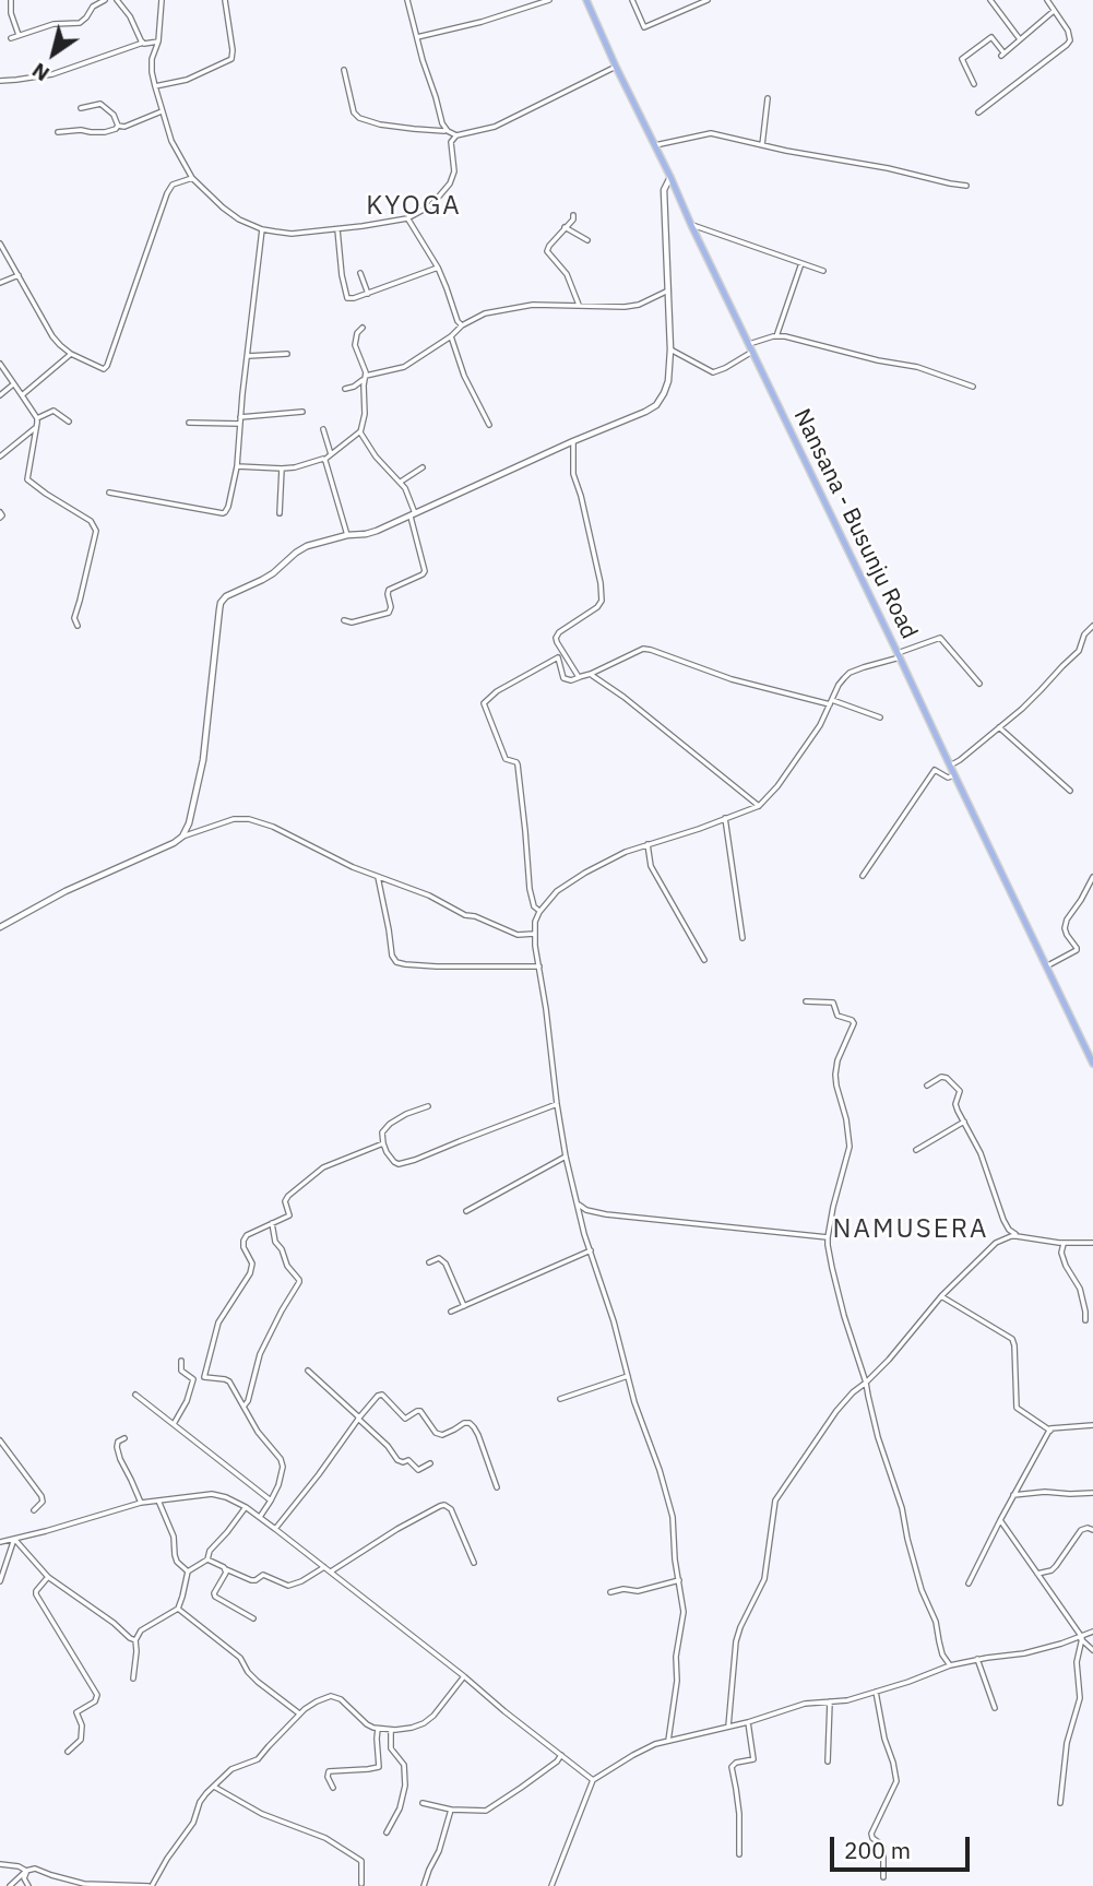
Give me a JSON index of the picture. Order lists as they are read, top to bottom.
{
  "streets": {
    "main road": ["Nansana - Busunju Road"]
  },
  "districts": ["KYOGA", "NAMUSERA"],
  "scale_bar": "200 m",
  "north": "bottom left"
}
